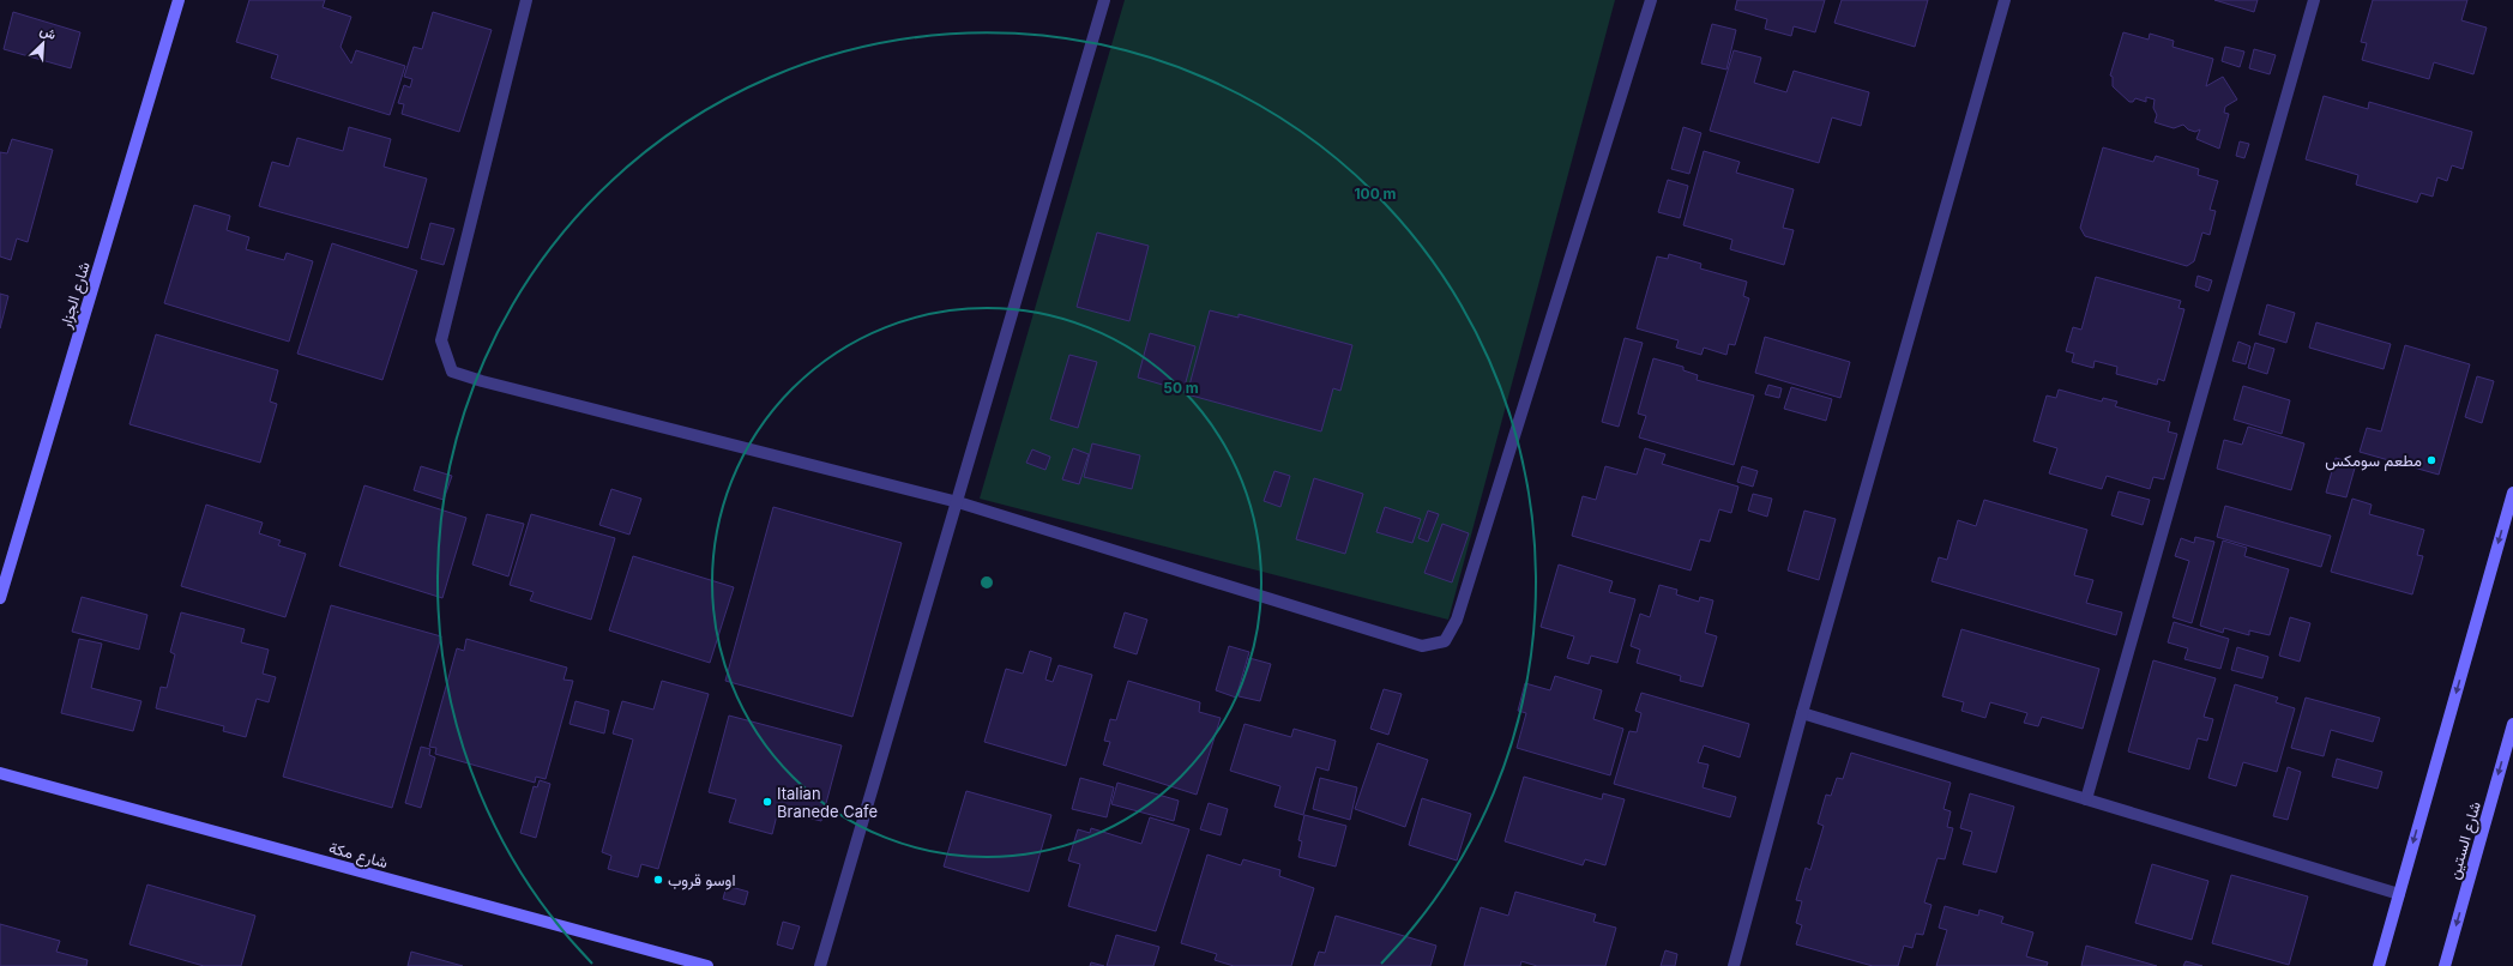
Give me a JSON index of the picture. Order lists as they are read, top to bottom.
{
  "streets": {
    "street": ["شارع الجزار", "شارع الستين", "شارع مكة"]
  },
  "places": ["مطعم سومكس", "Italian Branede Cafe", "اوسو قروب"],
  "north": "top right",
  "rings": ["100 m", "50 m"]
}
